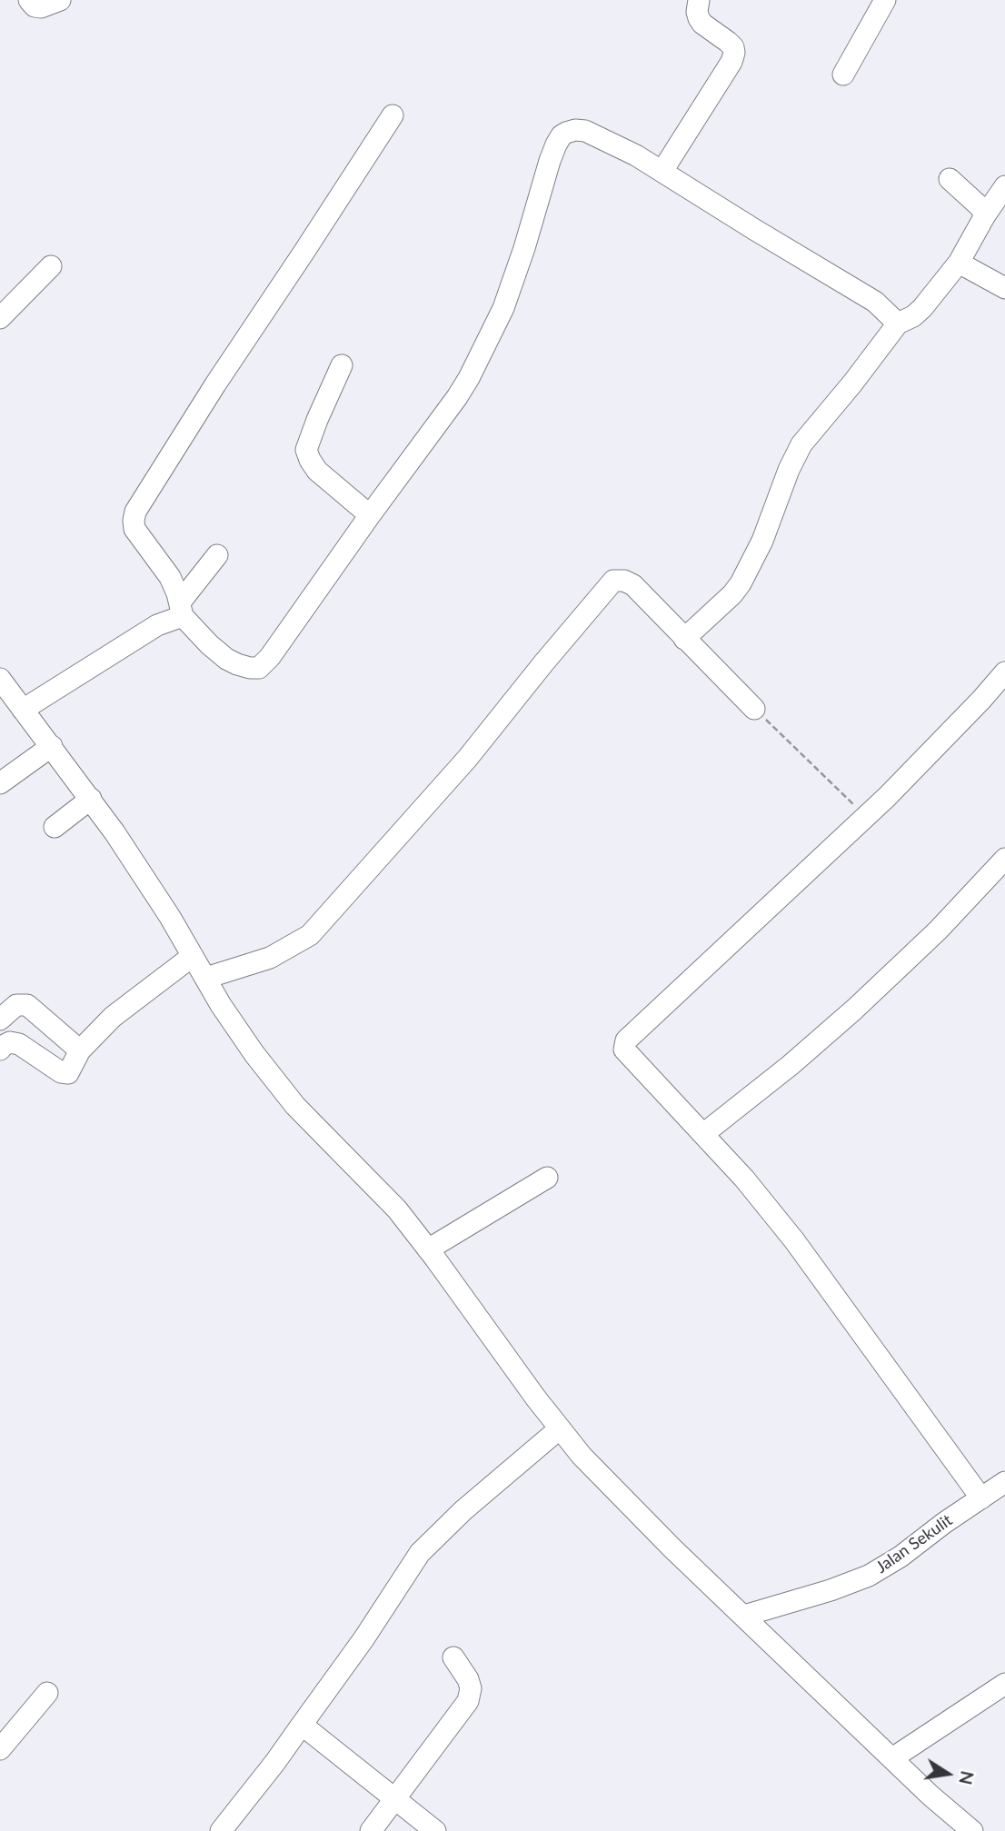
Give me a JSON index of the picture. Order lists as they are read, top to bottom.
{
  "streets": {
    "street": ["Jalan Sekulit"]
  },
  "north": "right"
}
